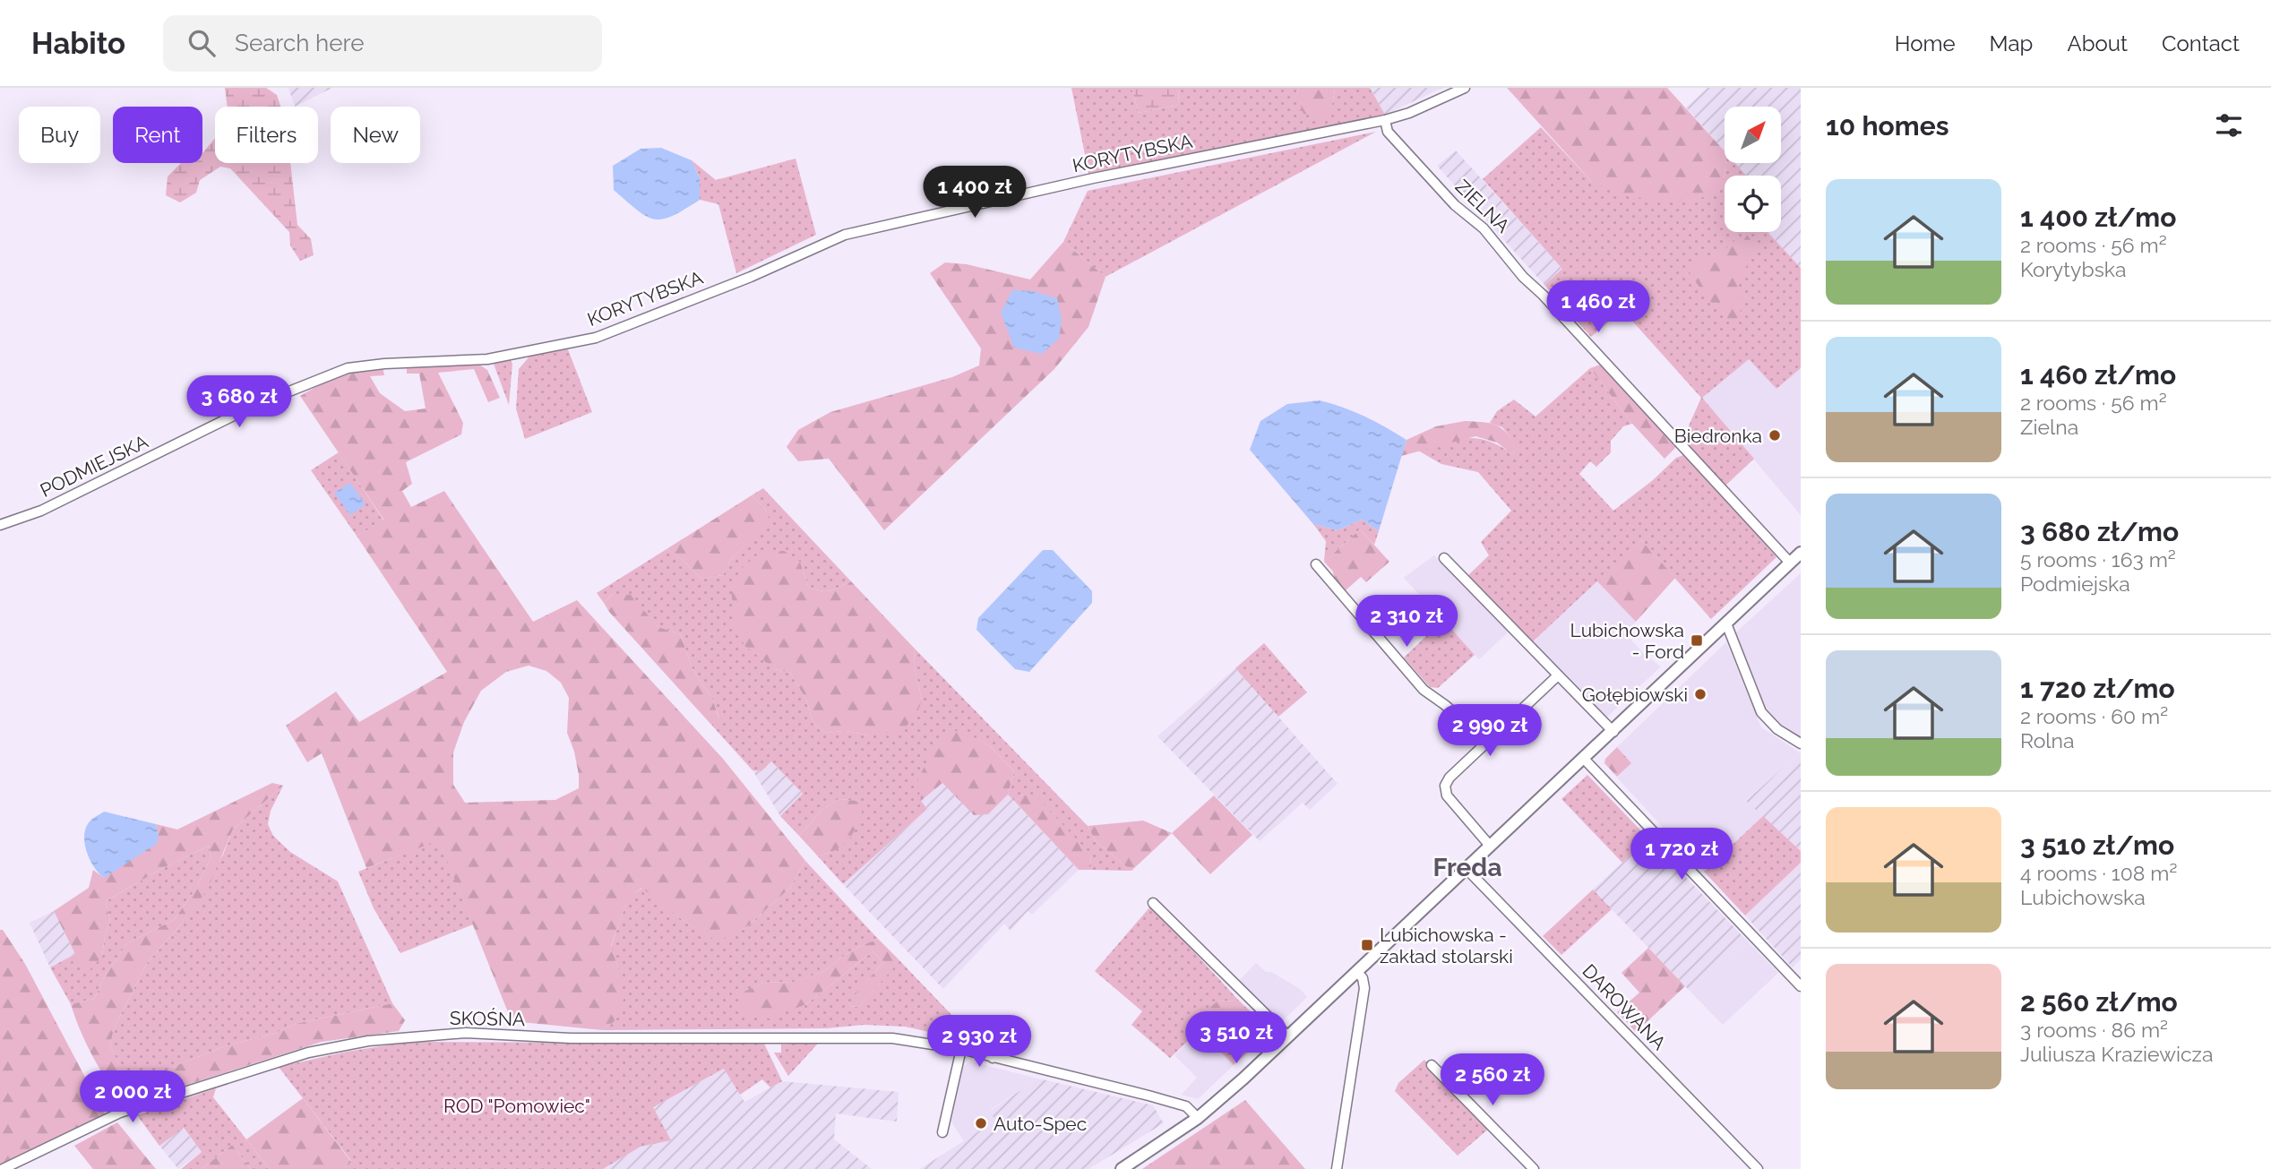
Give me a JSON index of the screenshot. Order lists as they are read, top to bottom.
{
  "streets": {
    "street": [
      "KORYTYBSKA",
      "ZIELNA",
      "PODMIEJSKA",
      "DAROWANA",
      "SKOŚNA"
    ]
  },
  "crossings": [
    ["KORYTYBSKA", "ZIELNA"],
    ["KORYTYBSKA", "PODMIEJSKA"]
  ],
  "districts": ["Freda"],
  "parks": ["ROD \"Pomowiec\""],
  "places": {
    "other": ["Biedronka", "Gołębiowski", "Auto-Spec"],
    "transit": ["Lubichowska - Ford", "Lubichowska - zakład stolarski"]
  },
  "north": "top right",
  "page": {
    "header": "Habito",
    "search": "Search here",
    "nav": [
      "Home",
      "Map",
      "About",
      "Contact"
    ],
    "heading": "10 homes",
    "chip": [
      "Buy",
      "Rent",
      "Filters",
      "New"
    ],
    "list": [
      {
        "name": "1 400 zł/mo",
        "note": "2 rooms · 56 m² · Korytybska"
      },
      {
        "name": "1 460 zł/mo",
        "note": "2 rooms · 56 m² · Zielna"
      },
      {
        "name": "3 680 zł/mo",
        "note": "5 rooms · 163 m² · Podmiejska"
      },
      {
        "name": "1 720 zł/mo",
        "note": "2 rooms · 60 m² · Rolna"
      },
      {
        "name": "3 510 zł/mo",
        "note": "4 rooms · 108 m² · Lubichowska"
      },
      {
        "name": "2 560 zł/mo",
        "note": "3 rooms · 86 m² · Juliusza Kraziewicza"
      }
    ],
    "price": [
      "1 400 zł",
      "1 460 zł",
      "3 680 zł",
      "2 310 zł",
      "2 990 zł",
      "1 720 zł",
      "3 510 zł",
      "2 930 zł",
      "2 560 zł",
      "2 000 zł"
    ]
  }
}
